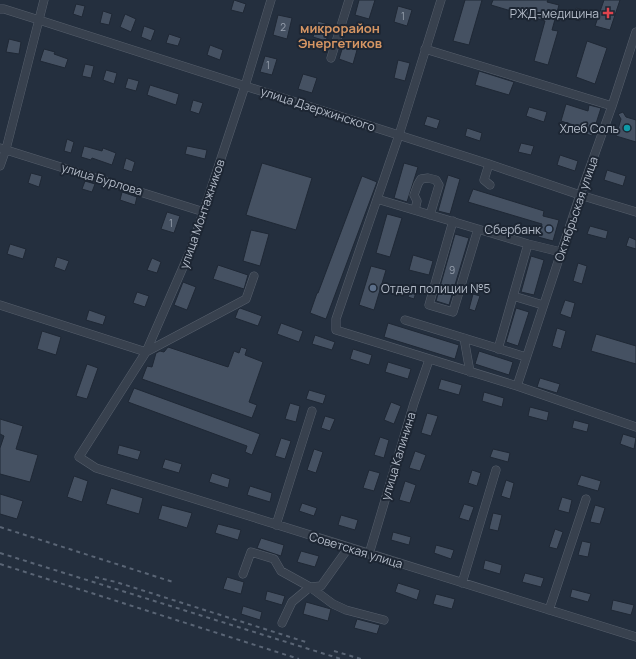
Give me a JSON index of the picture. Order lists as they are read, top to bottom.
{
  "streets": {
    "street": [
      "улица Дзержинского",
      "улица Бурлова",
      "Октябрьская улица",
      "улица Монтажников",
      "улица Калинина",
      "Советская улица"
    ]
  },
  "crossings": [
    ["улица Дзержинского", "Октябрьская улица"],
    ["улица Дзержинского", "улица Монтажников"],
    ["улица Бурлова", "улица Монтажников"],
    ["улица Монтажников", "Советская улица"],
    ["улица Калинина", "Советская улица"]
  ],
  "districts": ["микрорайон Энергетиков"],
  "places": {
    "health": ["РЖД-медицина"],
    "other": ["Хлеб Соль", "Сбербанк", "Отдел полиции №5"]
  },
  "house_numbers": [
    "1",
    "2",
    "1",
    "1",
    "9"
  ]
}
